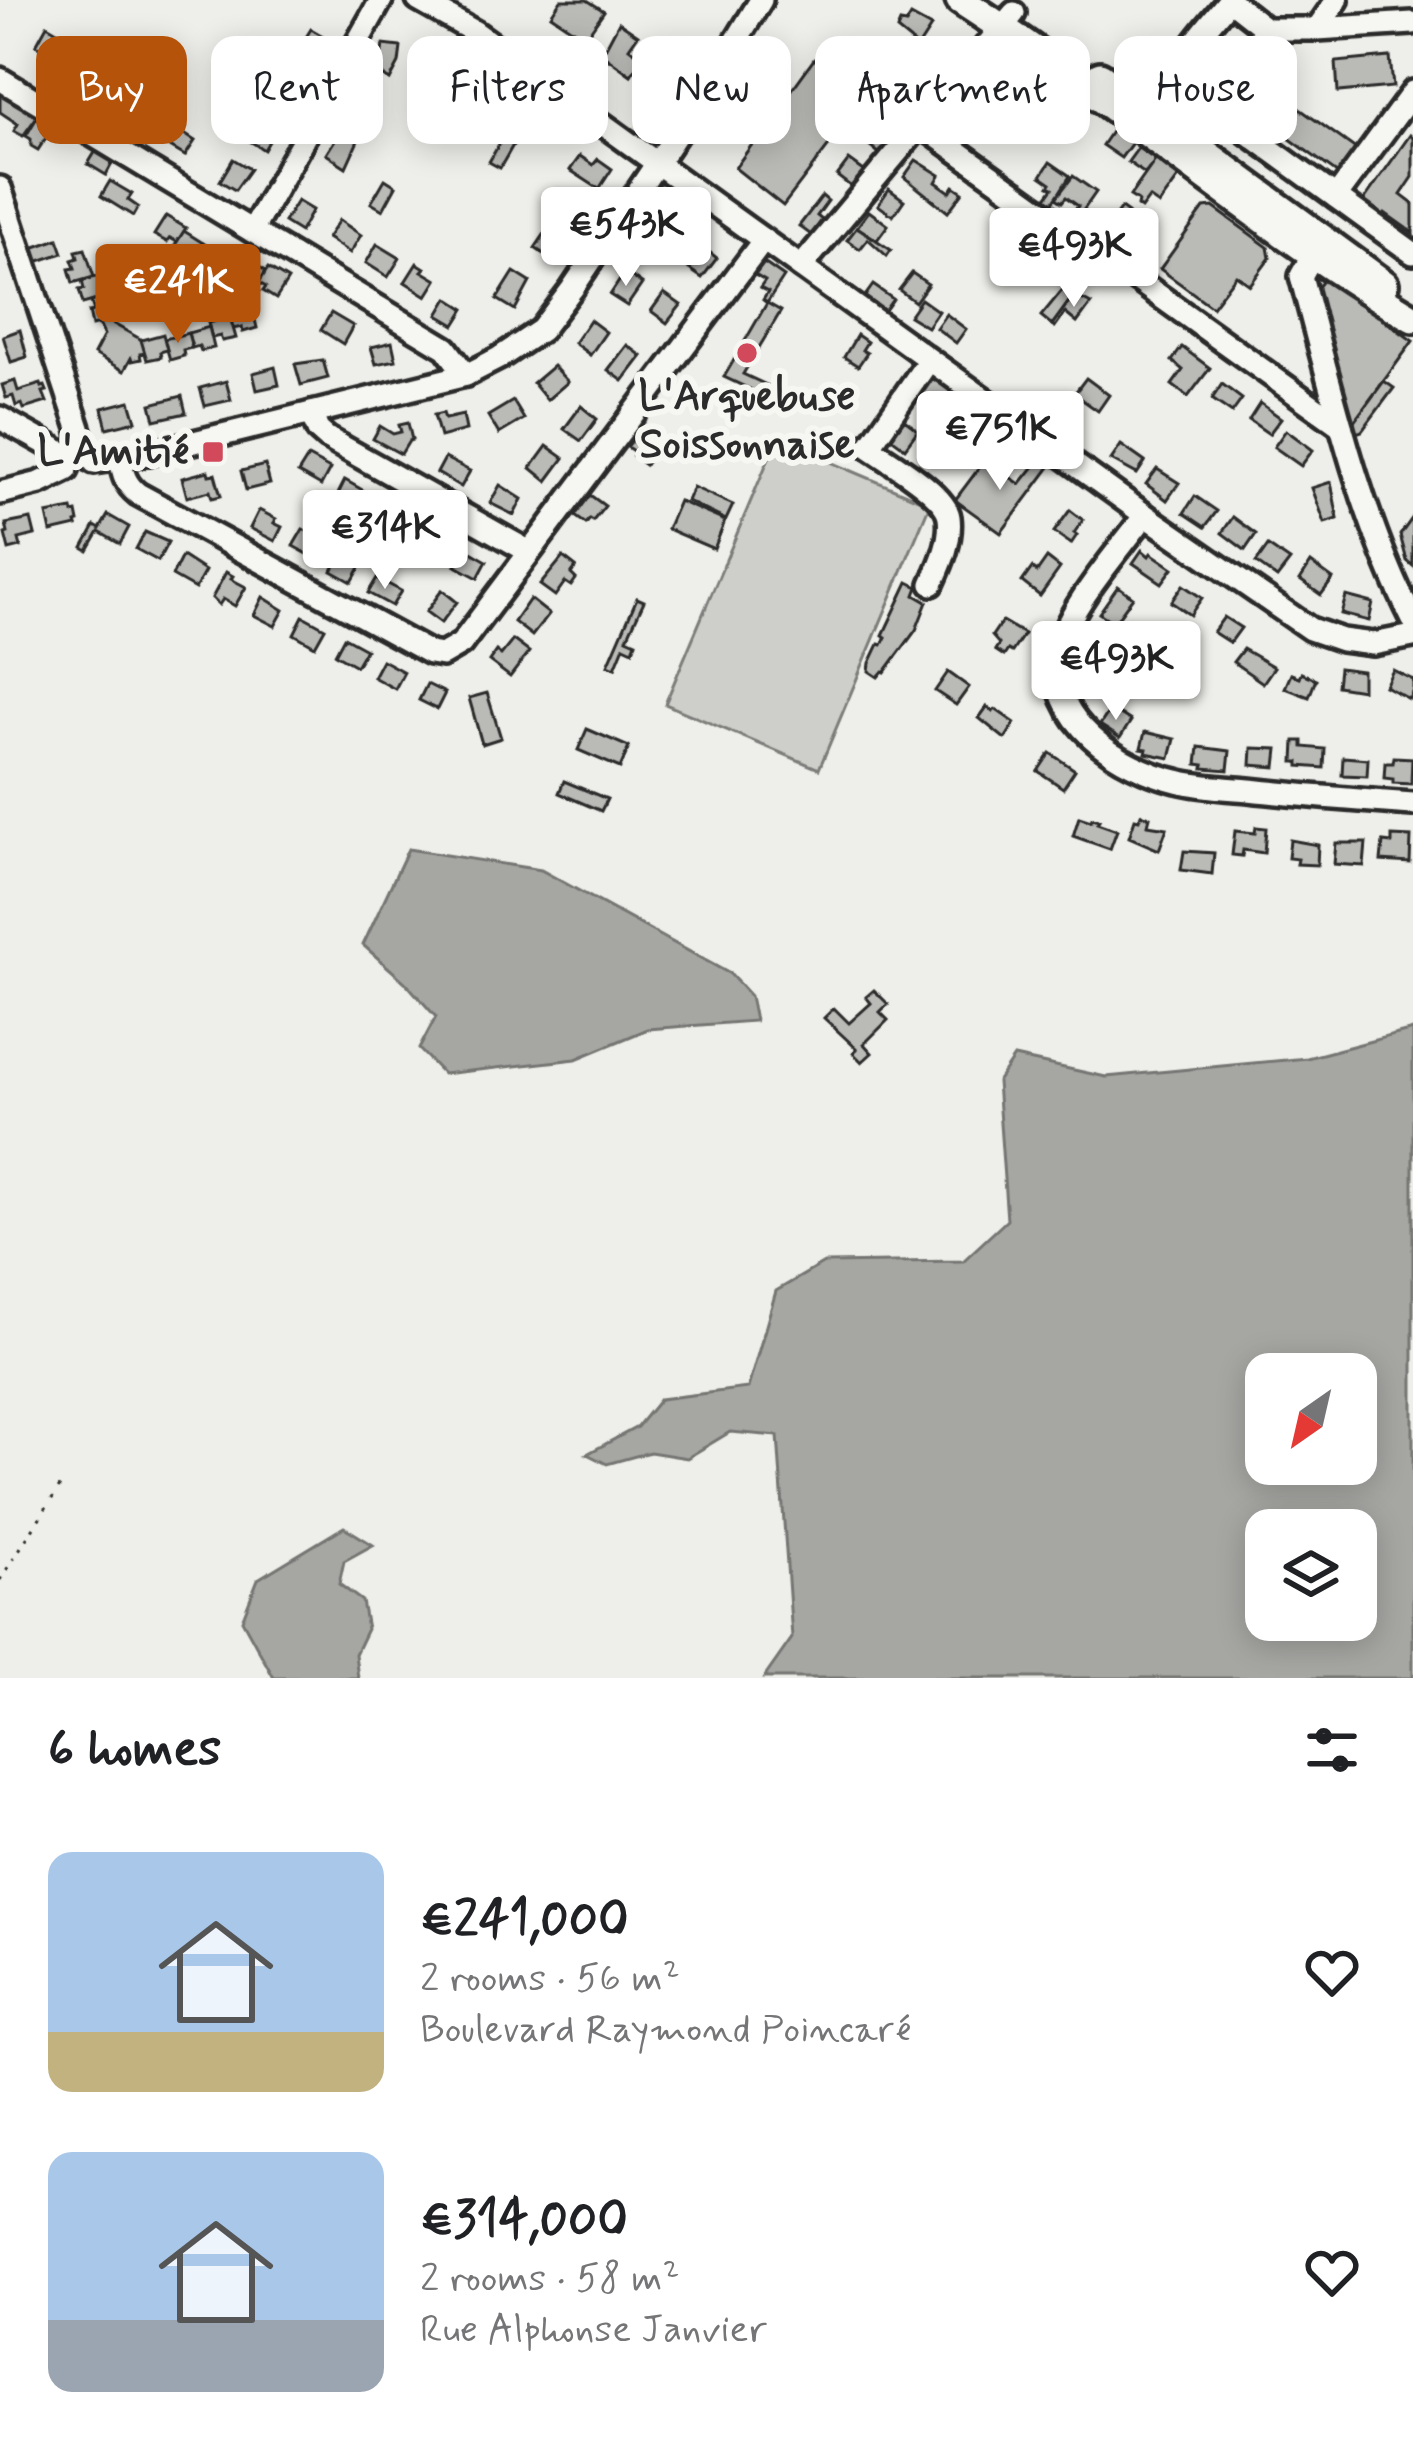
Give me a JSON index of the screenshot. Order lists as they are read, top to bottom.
{
  "places": {
    "other": ["L'Arquebuse Soissonnaise"],
    "transit": ["L'Amitié"]
  },
  "north": "bottom left",
  "page": {
    "chip": [
      "Buy",
      "Rent",
      "Filters",
      "New",
      "Apartment",
      "House"
    ],
    "price": [
      "€543K",
      "€493K",
      "€241K",
      "€751K",
      "€314K",
      "€493K"
    ],
    "heading": "6 homes",
    "list": [
      {
        "name": "€241,000",
        "note": "2 rooms · 56 m² · Boulevard Raymond Poincaré"
      },
      {
        "name": "€314,000",
        "note": "2 rooms · 58 m² · Rue Alphonse Janvier"
      }
    ]
  }
}
